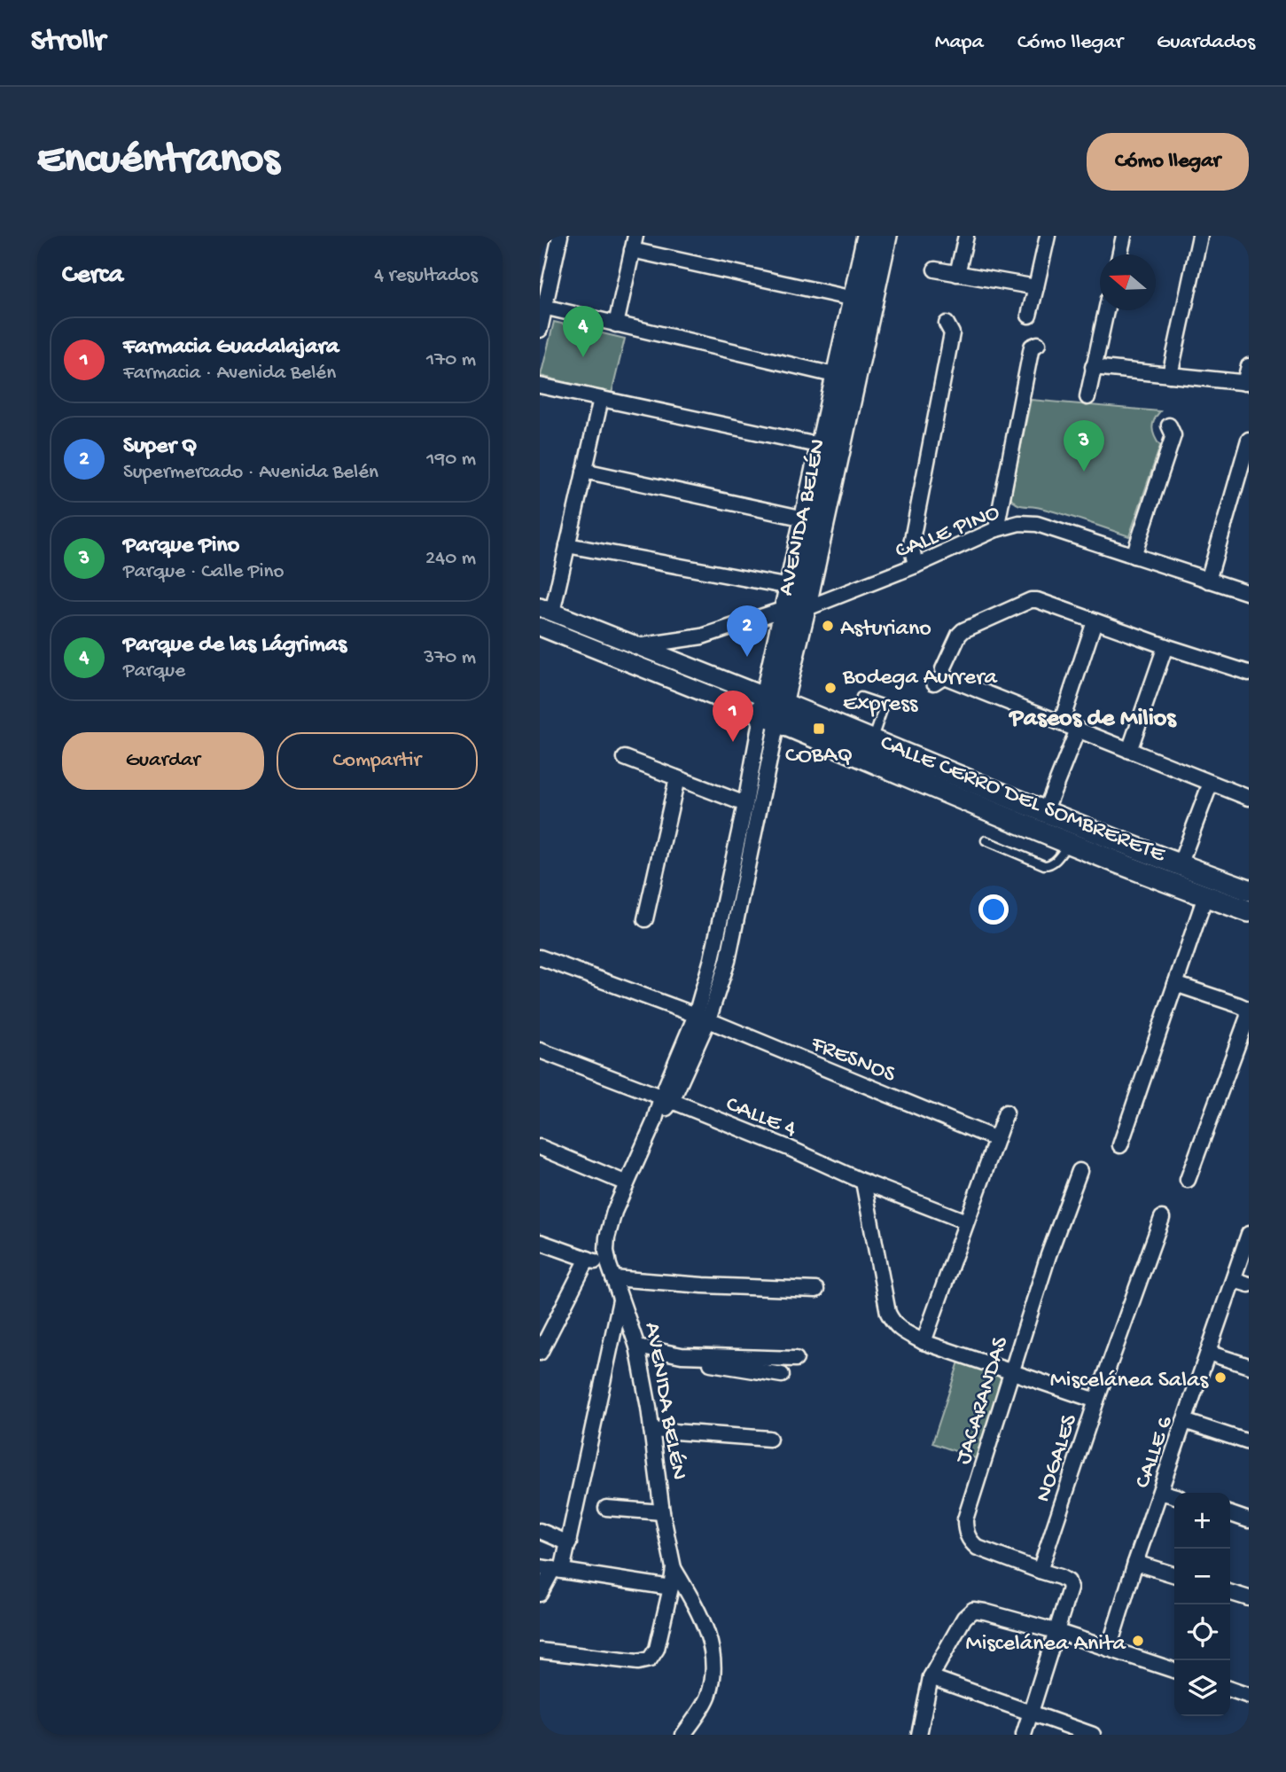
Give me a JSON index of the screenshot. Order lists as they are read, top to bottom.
{
  "streets": {
    "main road": ["AVENIDA BELÉN", "CALLE CERRO DEL SOMBRERETE"],
    "street": [
      "CALLE PINO",
      "FRESNOS",
      "CALLE 4",
      "JACARANDAS",
      "CALLE 6",
      "NOGALES"
    ]
  },
  "crossings": [
    ["AVENIDA BELÉN", "CALLE PINO"],
    ["AVENIDA BELÉN", "CALLE CERRO DEL SOMBRERETE"],
    ["AVENIDA BELÉN", "FRESNOS"],
    ["AVENIDA BELÉN", "CALLE 4"],
    ["CALLE PINO", "CALLE CERRO DEL SOMBRERETE"],
    ["JACARANDAS", "NOGALES"]
  ],
  "districts": ["Paseos de Milios"],
  "places": {
    "other": [
      "Asturiano",
      "Bodega Aurrera Express",
      "Miscelánea Salas",
      "Miscelánea Anita"
    ],
    "transit": ["COBAQ"]
  },
  "north": "left",
  "page": {
    "header": "Strollr",
    "nav": ["Mapa", "Cómo llegar", "Guardados"],
    "buttons": [
      "Cómo llegar",
      ["Guardar", "Compartir"]
    ],
    "title": "Encuéntranos",
    "heading": ["Cerca", "4 resultados"],
    "pins": [
      "4",
      "3",
      "2",
      "1"
    ],
    "list": [
      {
        "mark": "1",
        "name": "Farmacia Guadalajara",
        "note": "Farmacia · Avenida Belén",
        "value": "170 m"
      },
      {
        "mark": "2",
        "name": "Super Q",
        "note": "Supermercado · Avenida Belén",
        "value": "190 m"
      },
      {
        "mark": "3",
        "name": "Parque Pino",
        "note": "Parque · Calle Pino",
        "value": "240 m"
      },
      {
        "mark": "4",
        "name": "Parque de las Lágrimas",
        "note": "Parque",
        "value": "370 m"
      }
    ],
    "map_buttons": ["+", "−"]
  }
}
